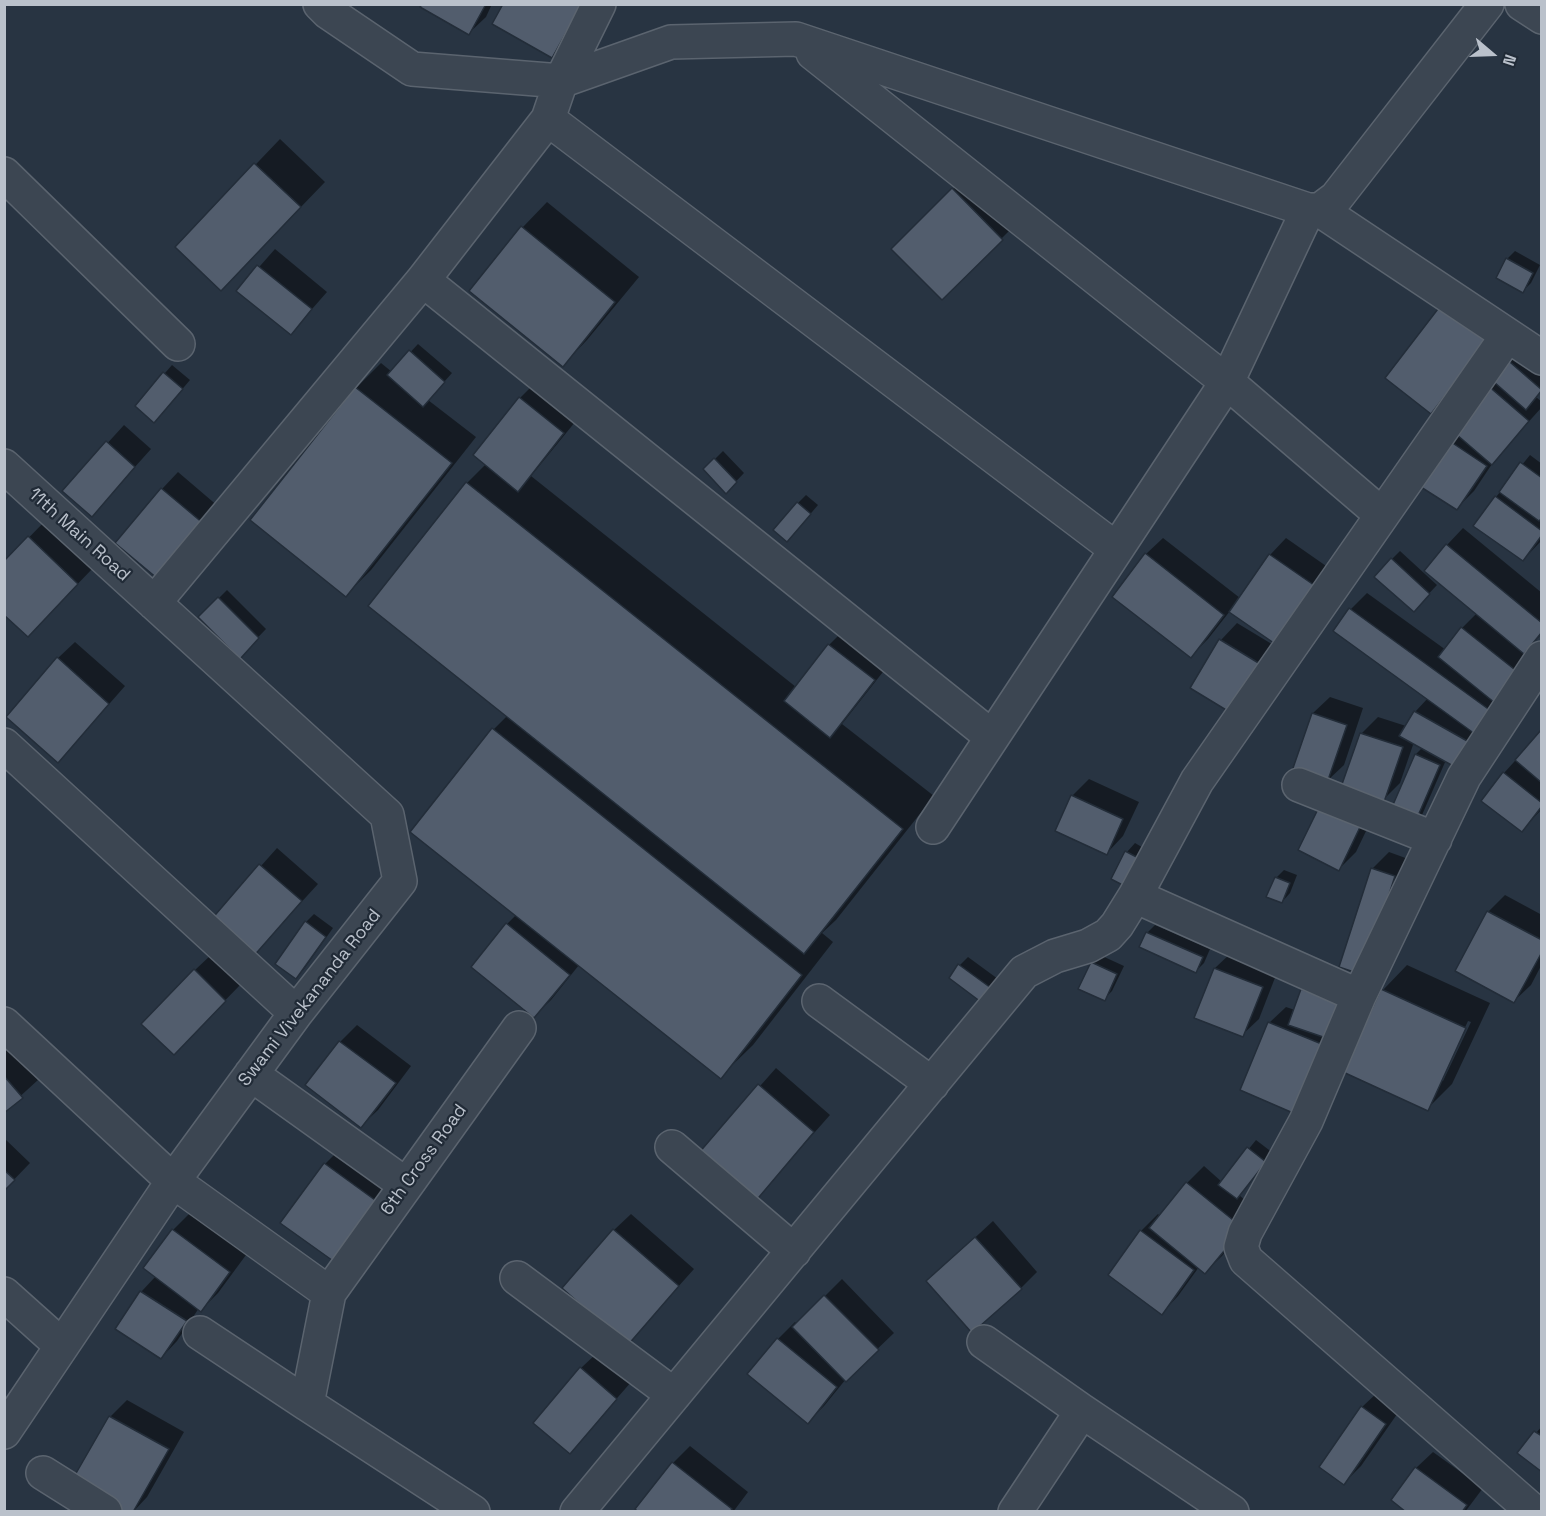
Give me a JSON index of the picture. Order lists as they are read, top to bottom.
{
  "streets": {
    "street": ["11th Main Road", "Swami Vivekananda Road", "6th Cross Road"]
  },
  "crossings": [
    ["11th Main Road", "Swami Vivekananda Road"]
  ],
  "north": "right"
}
